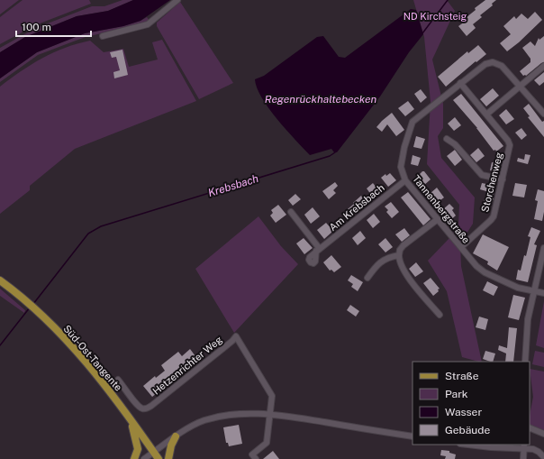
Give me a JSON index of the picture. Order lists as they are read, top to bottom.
{
  "streets": {
    "main road": ["Süd-Ost-Tangente"],
    "street": [
      "Storchenweg",
      "Am Krebsbach",
      "Tannenbergstraße",
      "Hetzenrichter Weg"
    ]
  },
  "crossings": [
    ["Storchenweg", "Tannenbergstraße"],
    ["Am Krebsbach", "Tannenbergstraße"]
  ],
  "water": ["Regenrückhaltebecken", "Krebsbach"],
  "parks": ["ND Kirchsteig"],
  "legend": [
    "Straße",
    "Park",
    "Wasser",
    "Gebäude"
  ],
  "scale_bar": "100 m"
}
